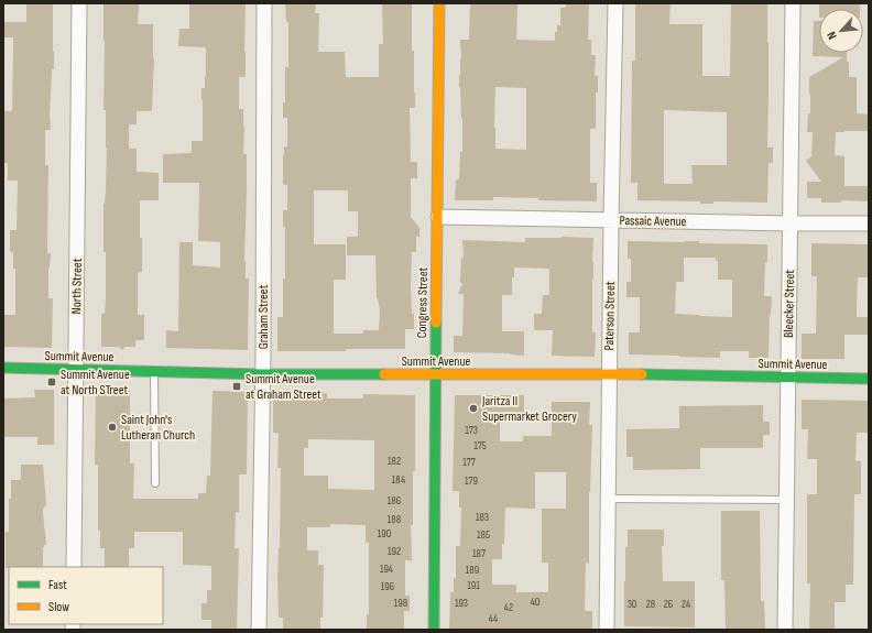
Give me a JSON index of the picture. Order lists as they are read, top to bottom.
{
  "streets": {
    "street": [
      "Passaic Avenue",
      "North Street",
      "Congress Street",
      "Bleecker Street",
      "Paterson Street",
      "Graham Street",
      "Summit Avenue"
    ]
  },
  "crossings": [
    ["Passaic Avenue", "Congress Street"],
    ["Passaic Avenue", "Bleecker Street"],
    ["Passaic Avenue", "Paterson Street"],
    ["North Street", "Summit Avenue"],
    ["Congress Street", "Summit Avenue"],
    ["Bleecker Street", "Summit Avenue"],
    ["Paterson Street", "Summit Avenue"],
    ["Graham Street", "Summit Avenue"]
  ],
  "places": {
    "transit": ["Summit Avenue at North STreet", "Summit Avenue at Graham Street"],
    "other": ["Jaritza II Supermarket Grocery", "Saint John's Lutheran Church"]
  },
  "house_numbers": [
    "173",
    "175",
    "182",
    "177",
    "184",
    "179",
    "186",
    "183",
    "188",
    "190",
    "185",
    "192",
    "187",
    "194",
    "189",
    "191",
    "196",
    "40",
    "198",
    "193",
    "30",
    "28",
    "26",
    "24",
    "42",
    "44"
  ],
  "legend": ["Fast", "Slow"],
  "north": "bottom left"
}
